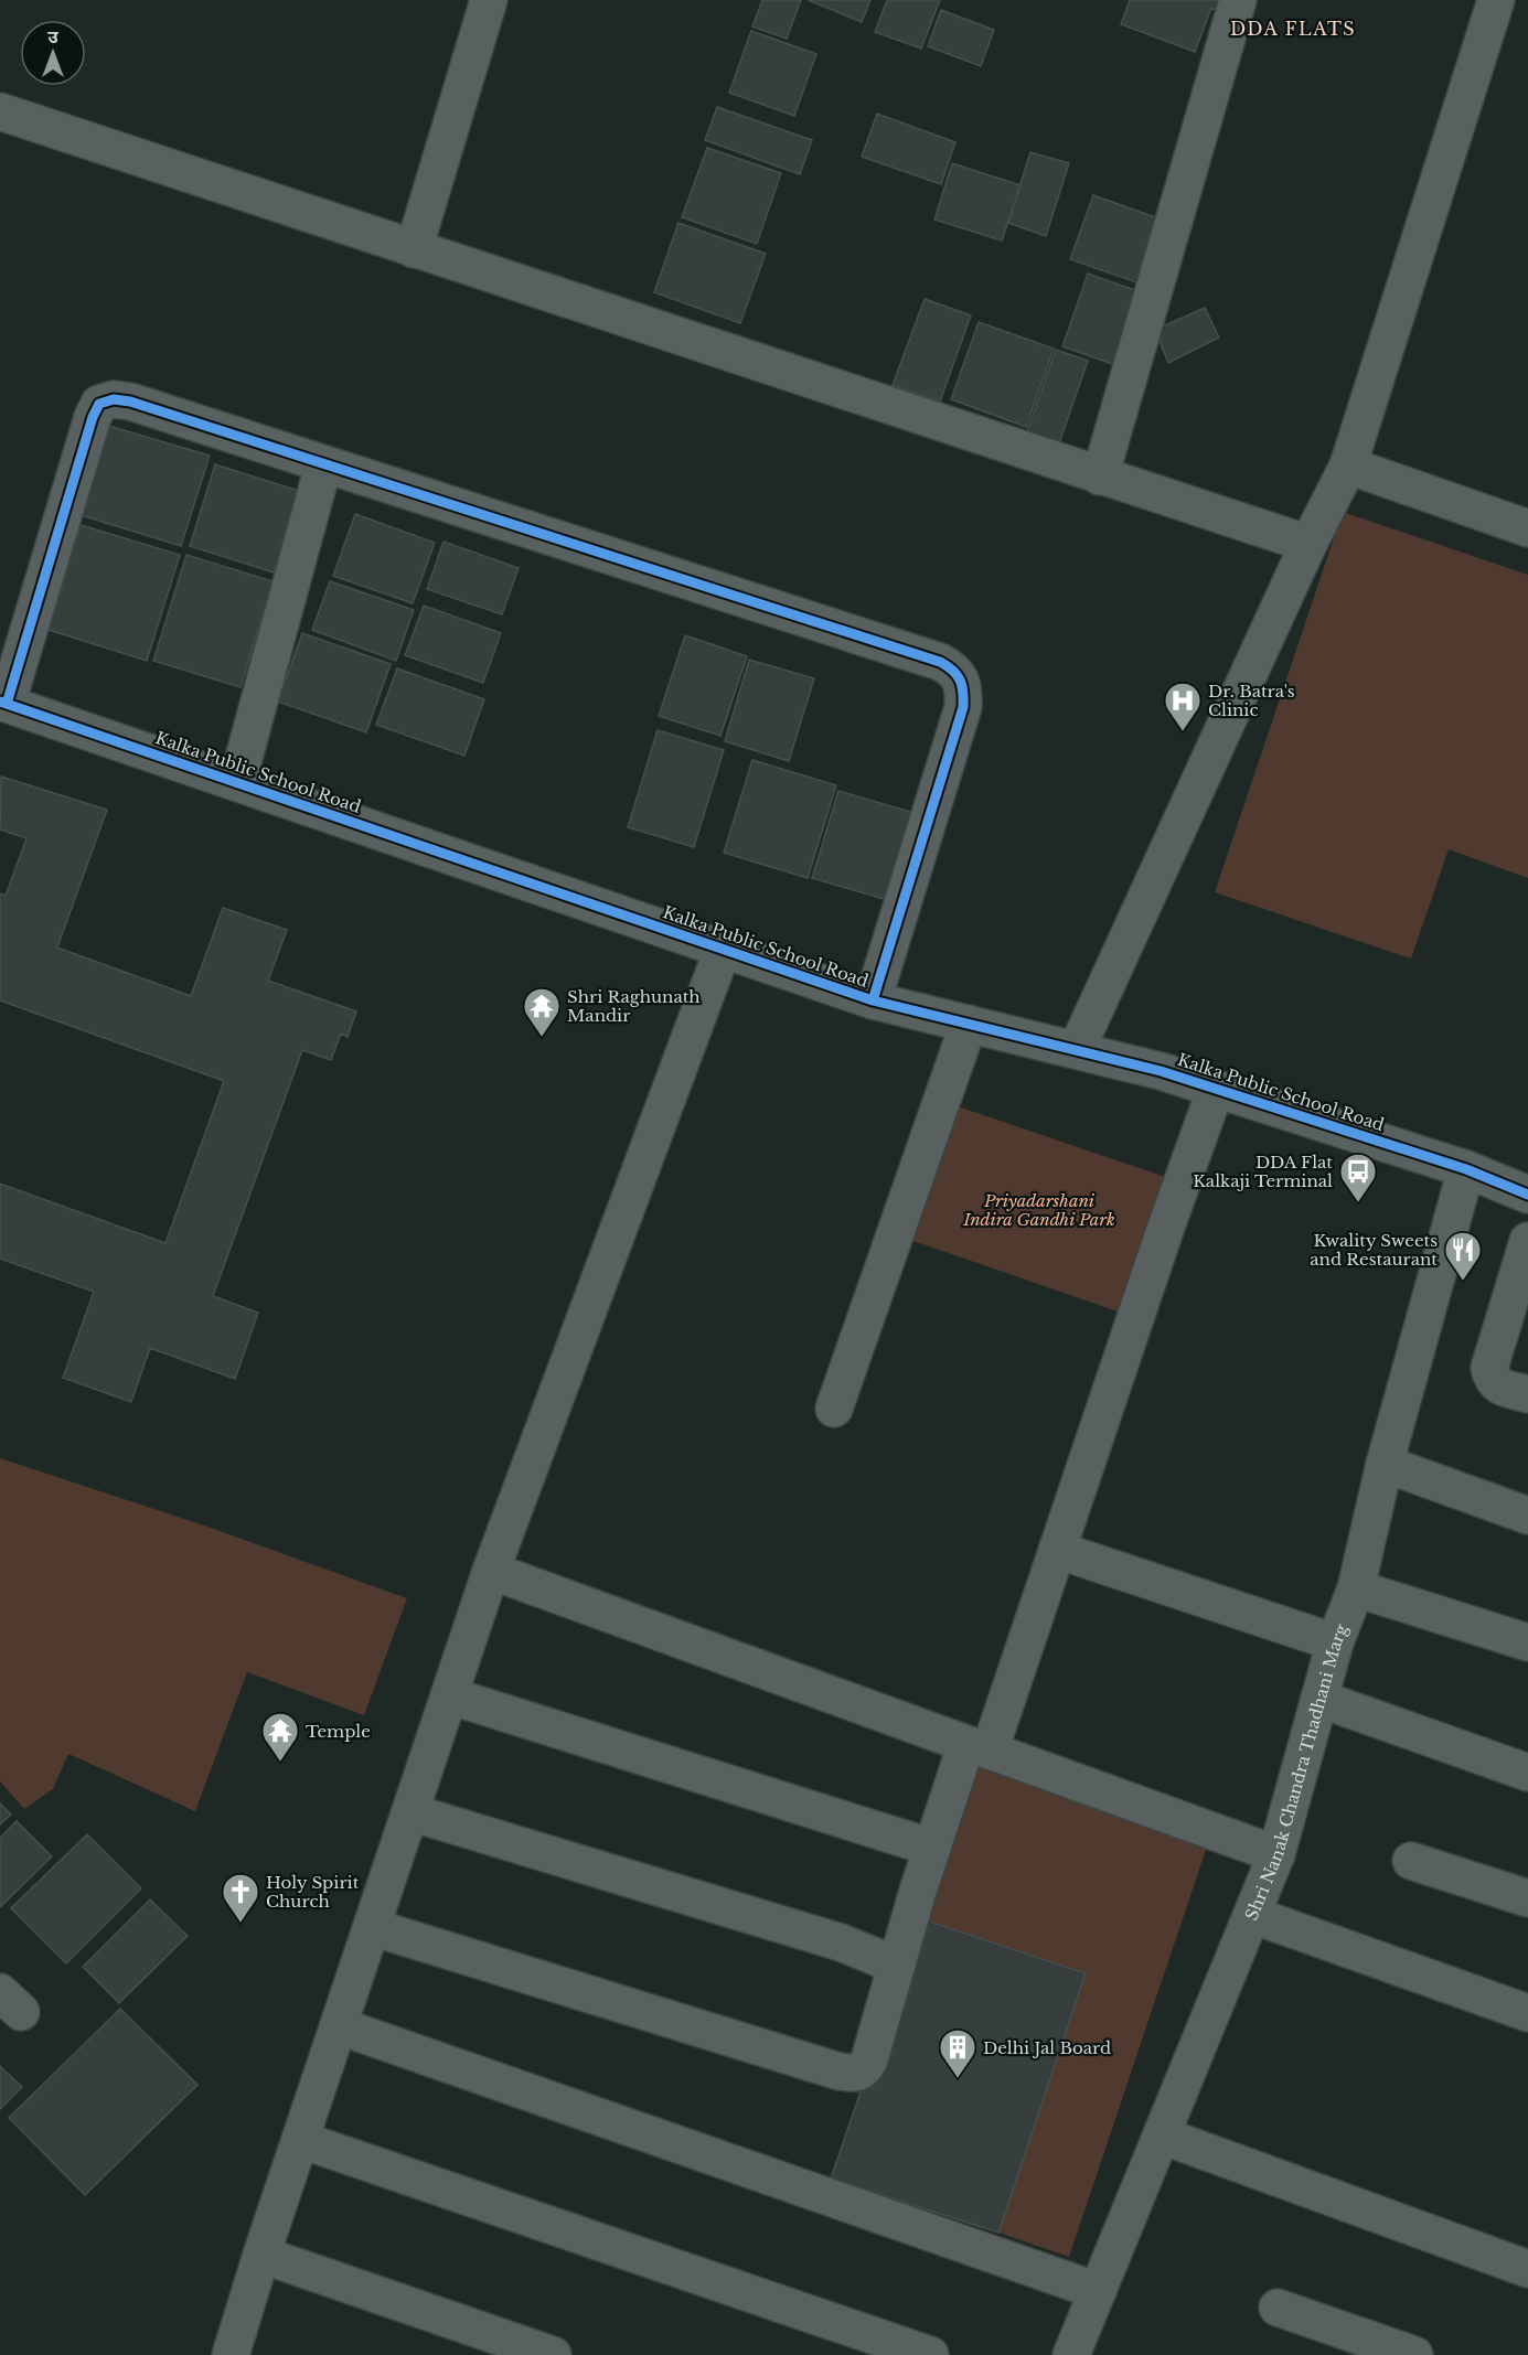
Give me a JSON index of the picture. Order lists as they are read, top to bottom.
{
  "streets": {
    "street": ["Kalka Public School Road", "Shri Nanak Chandra Thadhani Marg"]
  },
  "crossings": [
    ["Kalka Public School Road", "Shri Nanak Chandra Thadhani Marg"]
  ],
  "districts": ["DDA FLATS"],
  "parks": ["Priyadarshani Indira Gandhi Park"],
  "places": {
    "hospital": ["Dr. Batra's Clinic"],
    "temple": ["Shri Raghunath Mandir", "Temple"],
    "bus stop": ["DDA Flat Kalkaji Terminal"],
    "restaurant": ["Kwality Sweets and Restaurant"],
    "church": ["Holy Spirit Church"],
    "building": ["Delhi Jal Board"]
  },
  "north": "top"
}
